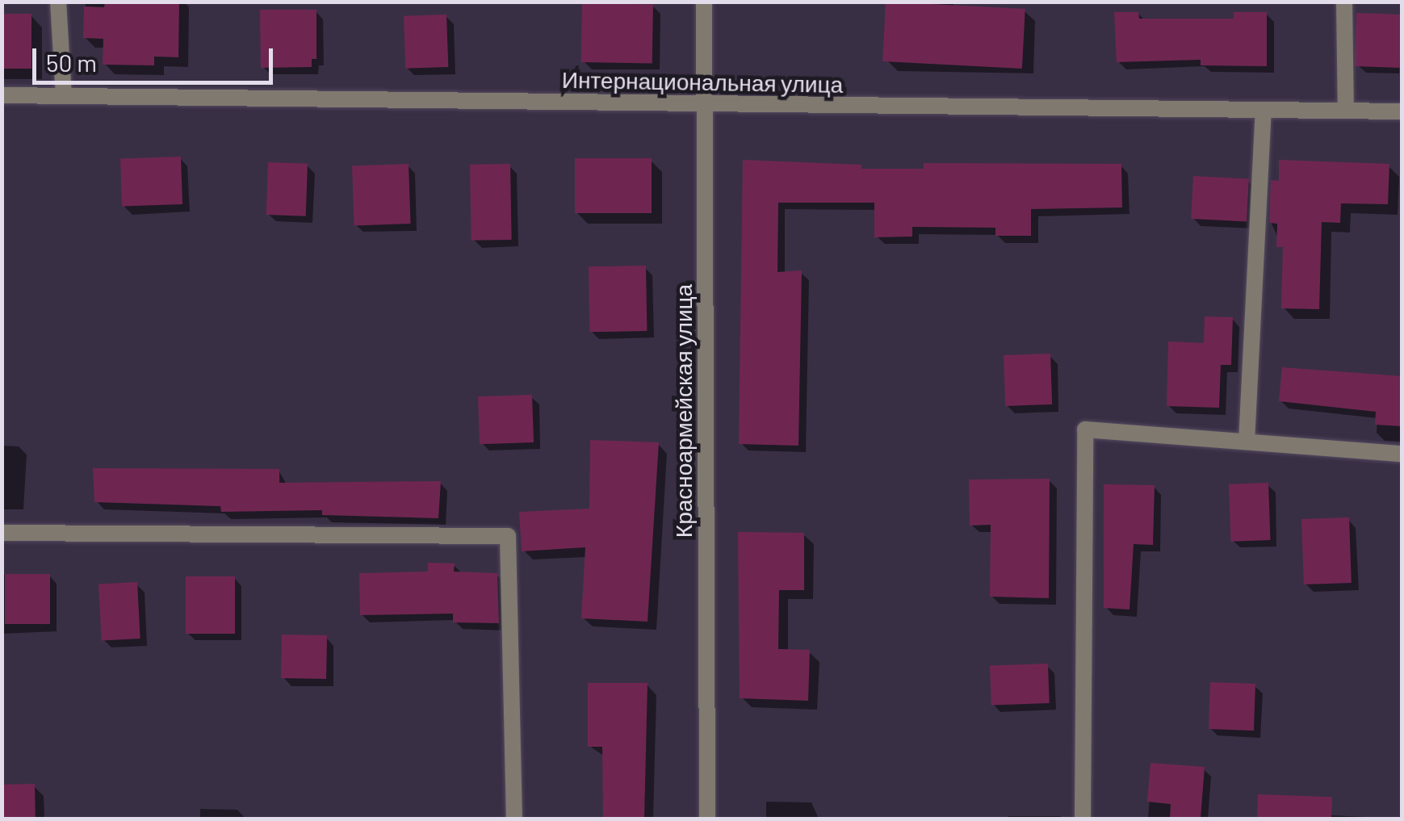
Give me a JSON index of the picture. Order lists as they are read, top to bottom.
{
  "streets": {
    "street": ["Интернациональная улица", "Красноармейская улица"]
  },
  "crossings": [
    ["Интернациональная улица", "Красноармейская улица"]
  ],
  "scale_bar": "50 m"
}
